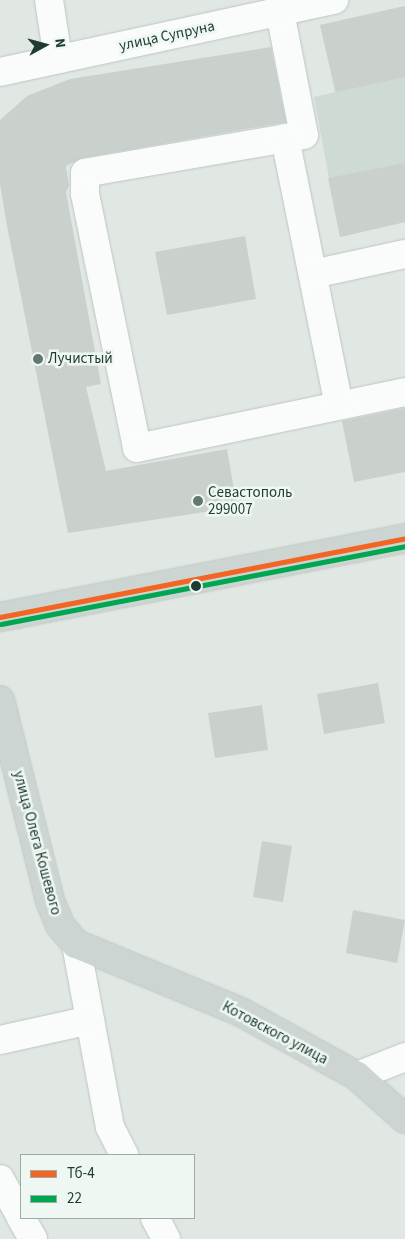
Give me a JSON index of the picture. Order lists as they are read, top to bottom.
{
  "streets": {
    "main road": ["улица Олега Кошевого", "Котовского улица"],
    "street": ["улица Супруна"]
  },
  "crossings": [
    ["улица Олега Кошевого", "Котовского улица"]
  ],
  "places": ["Лучистый", "Севастополь 299007"],
  "lines": ["transit line Тб-4", "transit line 22"],
  "legend": ["Тб-4", "22"],
  "north": "right"
}
